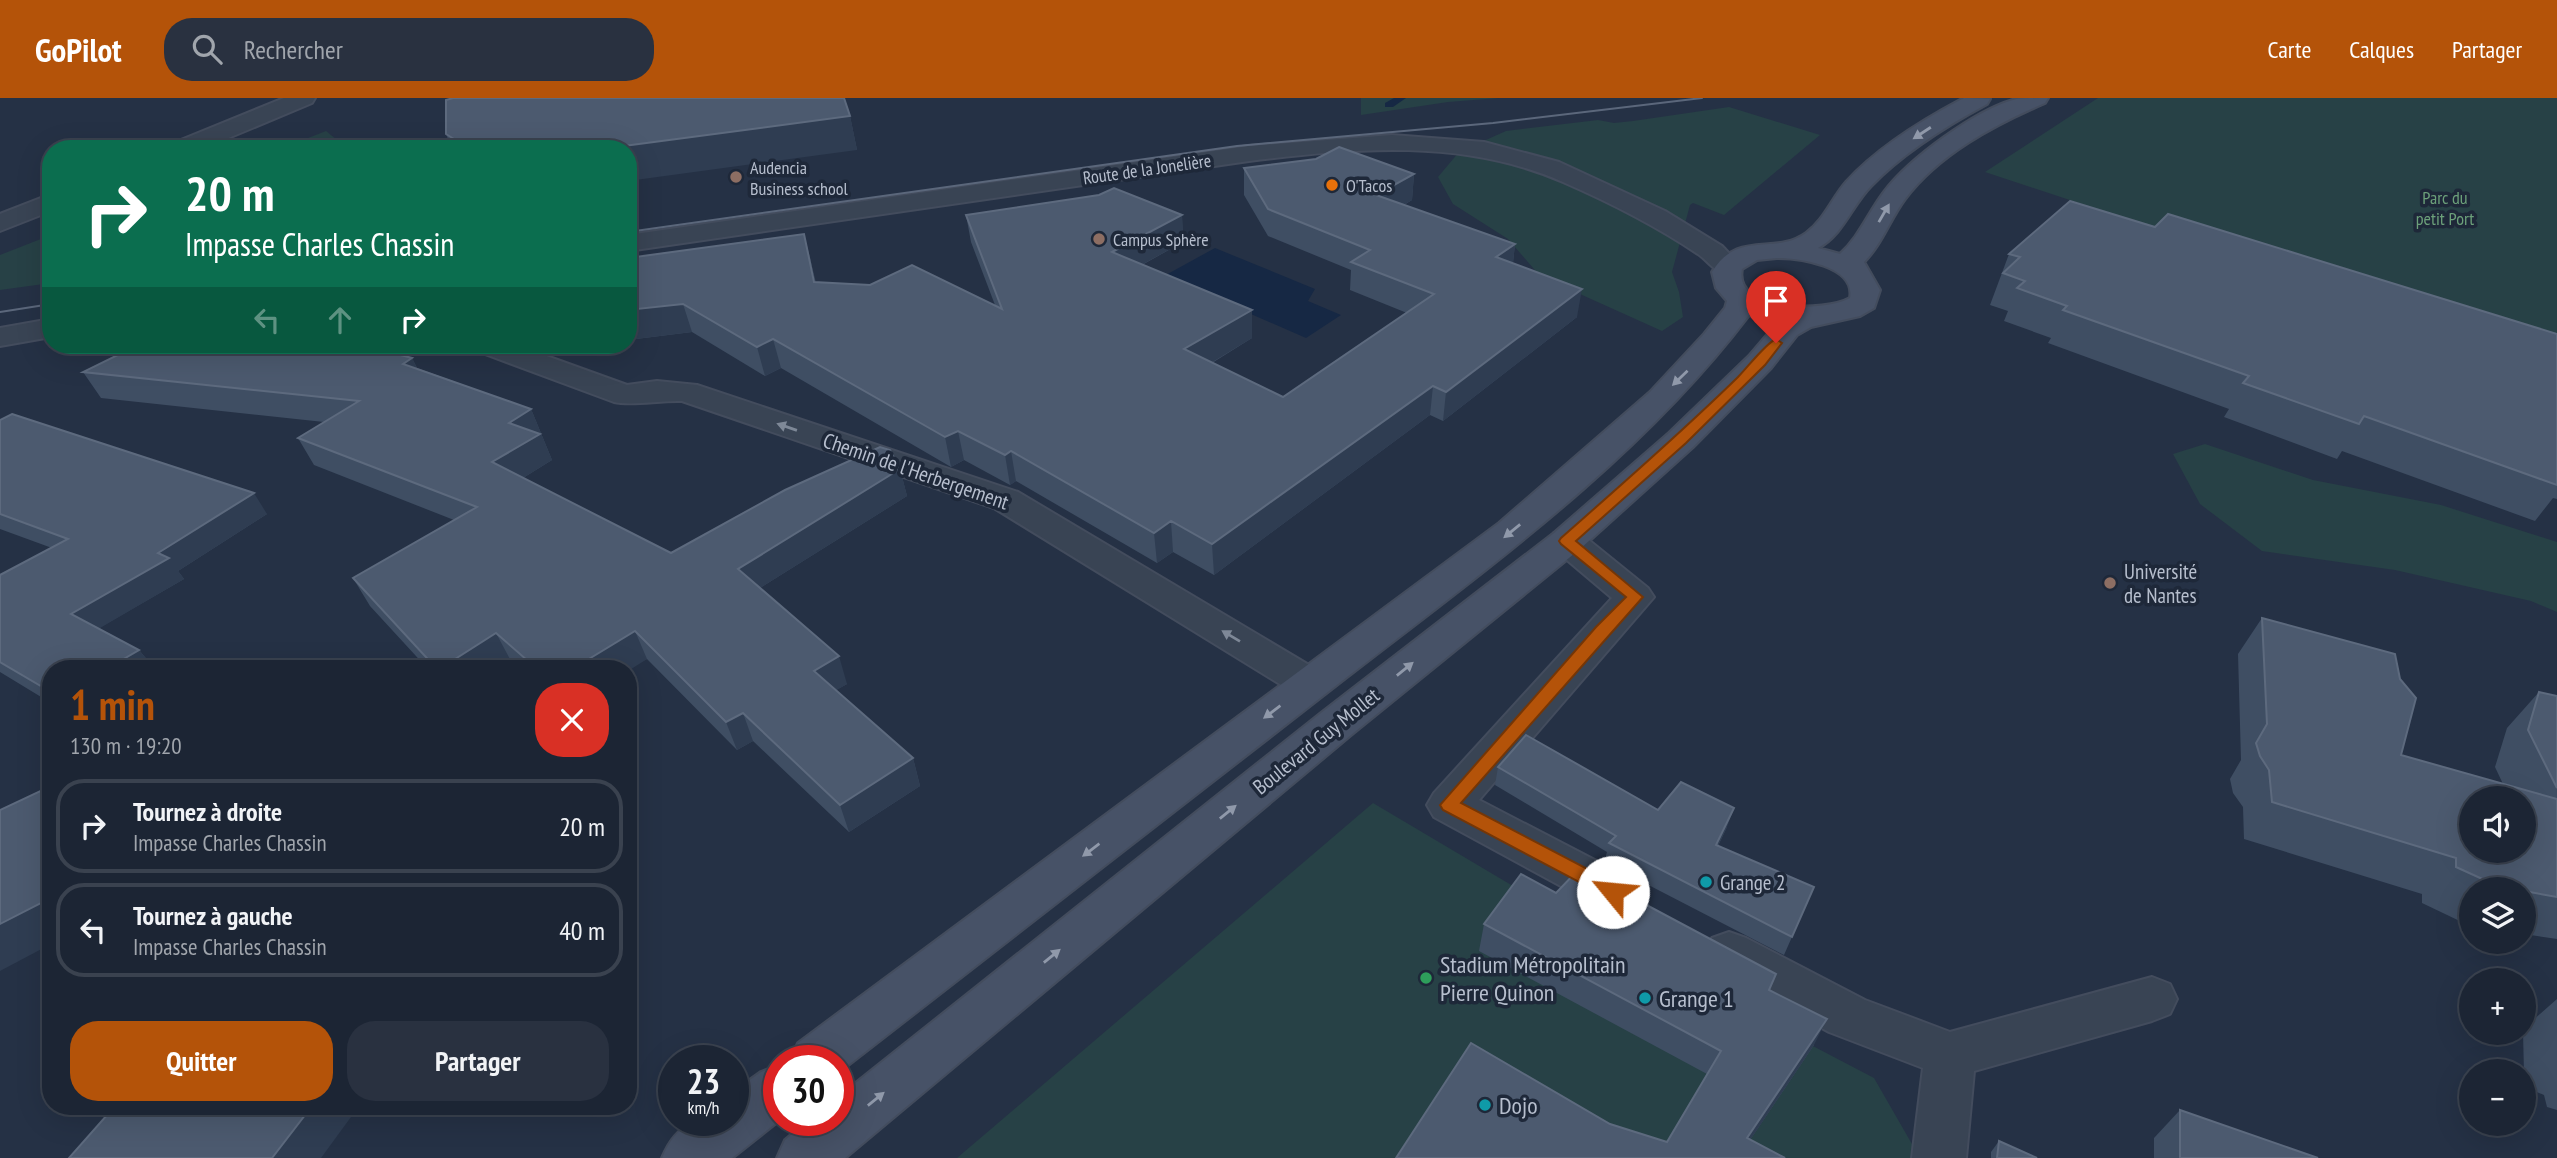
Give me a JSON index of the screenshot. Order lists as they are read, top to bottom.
{
  "streets": {
    "main road": ["Boulevard Guy Mollet"],
    "street": ["Route de la Jonelière", "Chemin de l'Herbergement"]
  },
  "one_way": ["Chemin de l'Herbergement"],
  "parks": ["Parc du petit Port"],
  "places": [
    "Audencia Business school",
    "O'Tacos",
    "Campus Sphère",
    "Université de Nantes",
    "Grange 2",
    "Stadium Métropolitain Pierre Quinon",
    "Grange 1",
    "Dojo"
  ],
  "page": {
    "header": "GoPilot",
    "search": "Rechercher",
    "nav": ["Carte", "Calques", "Partager"],
    "turn": ["20 m", "Impasse Charles Chassin"],
    "heading": ["1 min", "130 m · 19:20"],
    "list": [
      {
        "name": "Tournez à droite",
        "note": "Impasse Charles Chassin",
        "value": "20 m"
      },
      {
        "name": "Tournez à gauche",
        "note": "Impasse Charles Chassin",
        "value": "40 m"
      }
    ],
    "map_buttons": ["+", "−"],
    "buttons": ["Quitter", "Partager"],
    "speed": "23 km/h",
    "limit": "30"
  }
}
